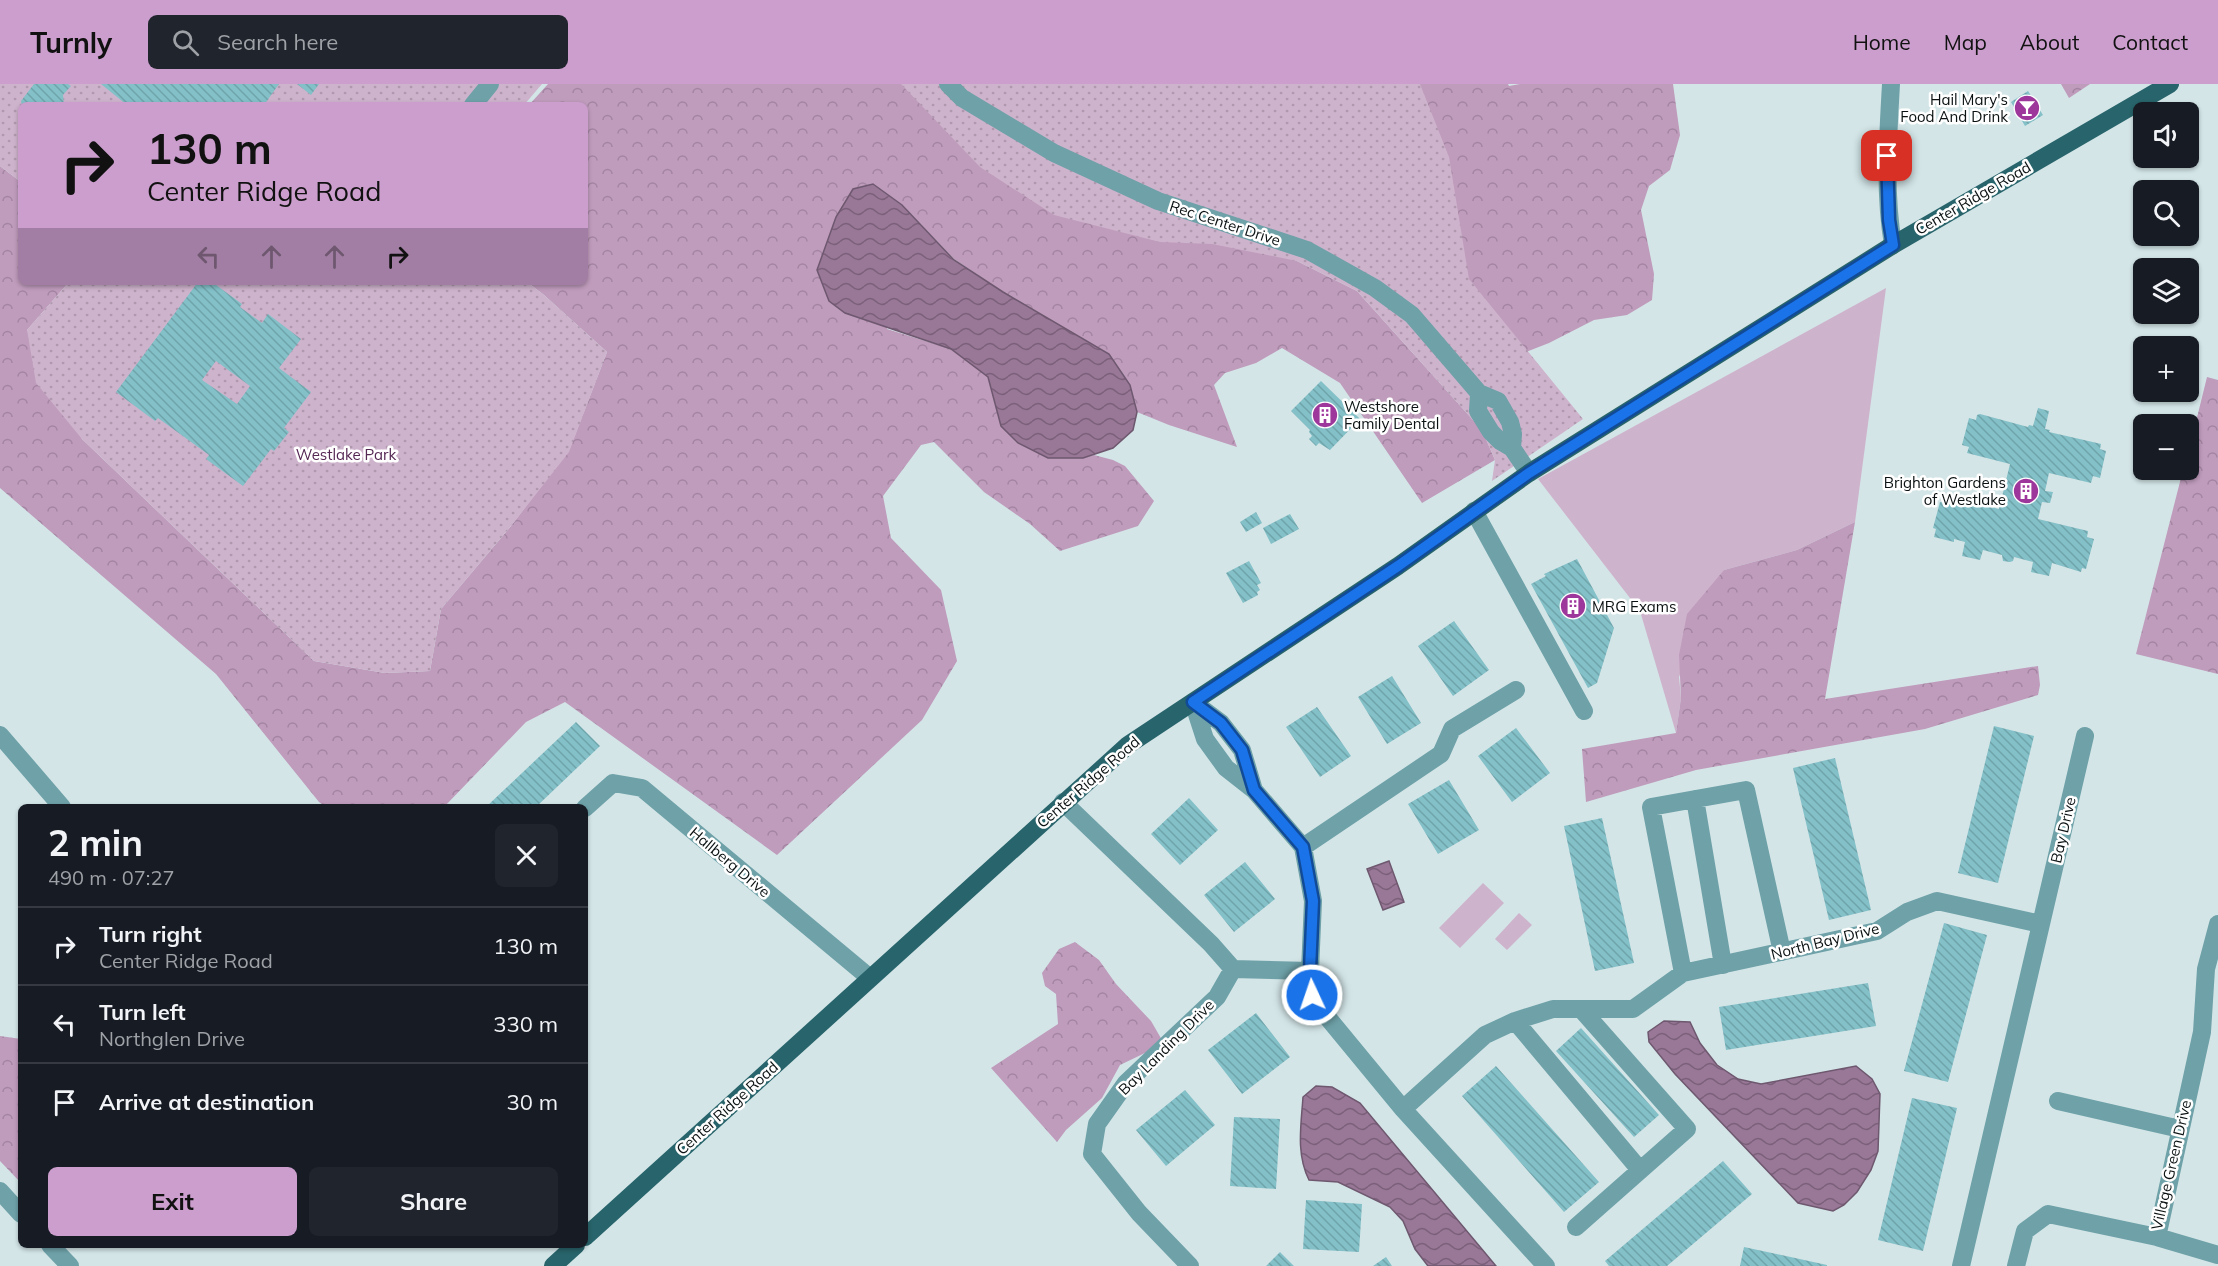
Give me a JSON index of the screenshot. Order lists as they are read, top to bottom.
{
  "streets": {
    "main road": ["Center Ridge Road"],
    "street": [
      "Rec Center Drive",
      "Bay Drive",
      "Hallberg Drive",
      "North Bay Drive",
      "Bay Landing Drive",
      "Village Green Drive"
    ]
  },
  "crossings": [
    ["Center Ridge Road", "Rec Center Drive"],
    ["Center Ridge Road", "Hallberg Drive"],
    ["Bay Drive", "North Bay Drive"]
  ],
  "parks": ["Westlake Park"],
  "places": {
    "bar": ["Hail Mary's Food And Drink"],
    "building": ["Westshore Family Dental", "Brighton Gardens of Westlake", "MRG Exams"]
  },
  "page": {
    "header": "Turnly",
    "search": "Search here",
    "nav": [
      "Home",
      "Map",
      "About",
      "Contact"
    ],
    "map_buttons": ["+", "−"],
    "turn": ["130 m", "Center Ridge Road"],
    "heading": ["2 min", "490 m · 07:27"],
    "list": [
      {
        "name": "Turn right",
        "note": "Center Ridge Road",
        "value": "130 m"
      },
      {
        "name": "Turn left",
        "note": "Northglen Drive",
        "value": "330 m"
      },
      {
        "name": "Arrive at destination",
        "value": "30 m"
      }
    ],
    "buttons": ["Exit", "Share"]
  }
}
